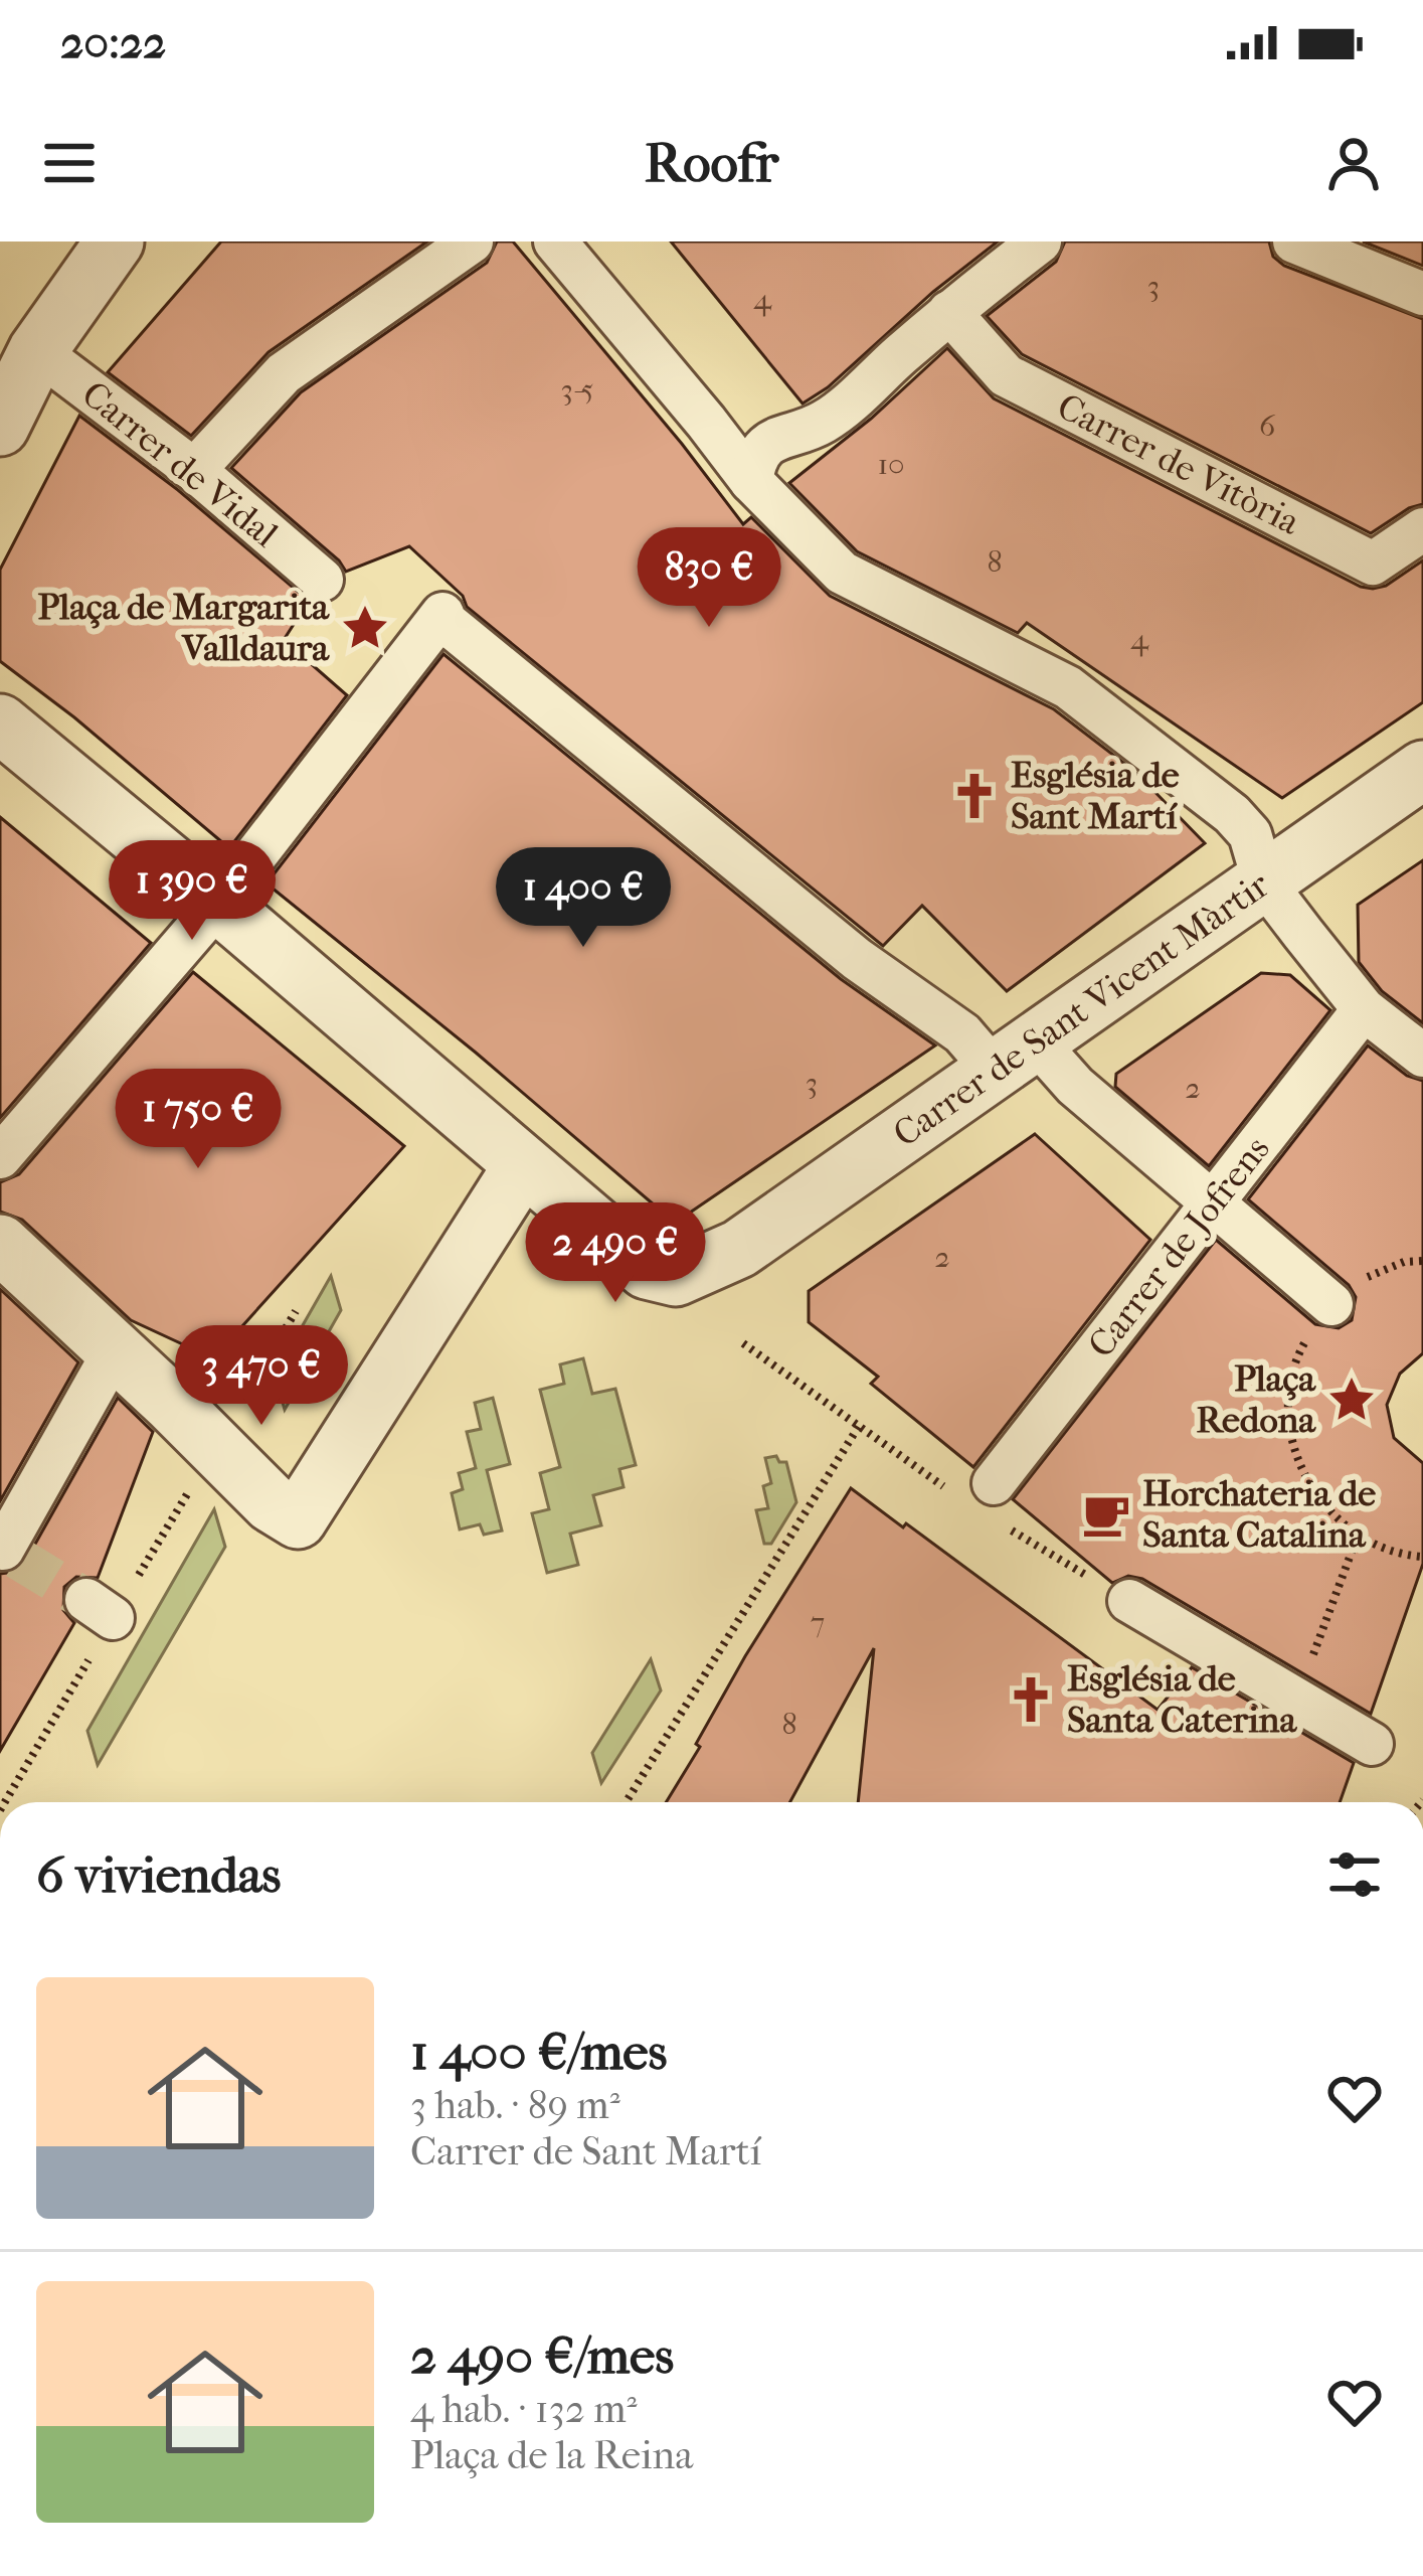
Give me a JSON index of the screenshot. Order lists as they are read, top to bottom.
{
  "streets": {
    "street": [
      "Carrer de Vidal",
      "Carrer de Vitòria",
      "Carrer de Sant Vicent Màrtir",
      "Carrer de Jofrens"
    ]
  },
  "places": {
    "place": ["Plaça de Margarita Valldaura", "Plaça Redona"],
    "church": ["Església de Sant Martí", "Església de Santa Caterina"],
    "cafe": ["Horchateria de Santa Catalina"]
  },
  "house_numbers": [
    "3",
    "4",
    "3-5",
    "6",
    "10",
    "8",
    "4",
    "3",
    "2",
    "2",
    "7",
    "8"
  ],
  "page": {
    "status": "20:22",
    "header": "Roofr",
    "price": [
      "830 €",
      "1 390 €",
      "1 400 €",
      "1 750 €",
      "2 490 €",
      "3 470 €"
    ],
    "heading": "6 viviendas",
    "list": [
      {
        "name": "1 400 €/mes",
        "note": "3 hab. · 89 m² · Carrer de Sant Martí"
      },
      {
        "name": "2 490 €/mes",
        "note": "4 hab. · 132 m² · Plaça de la Reina"
      }
    ]
  }
}
